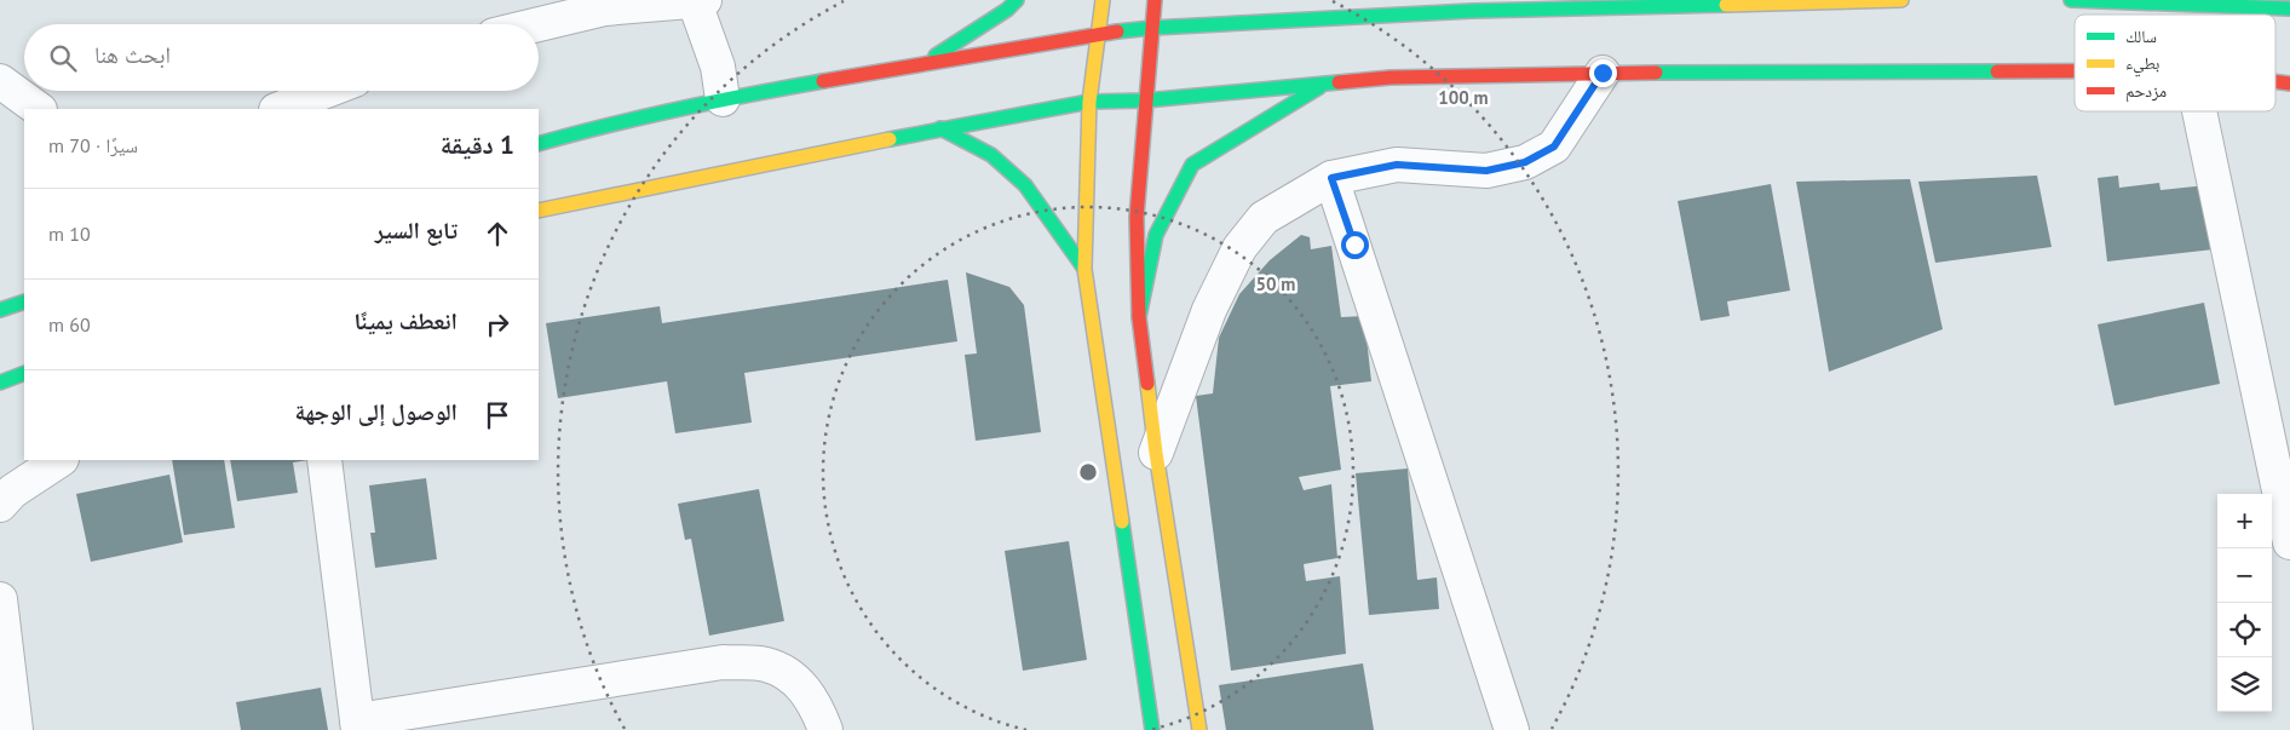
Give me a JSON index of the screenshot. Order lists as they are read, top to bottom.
{
  "legend": ["سالك", "بطيء", "مزدحم"],
  "page": {
    "search": "ابحث هنا",
    "heading": ["1 دقيقة", "سيرًا · 70 m"],
    "list": [
      ["تابع السير", "10 m"],
      ["انعطف يمينًا", "60 m"],
      "الوصول إلى الوجهة"
    ],
    "map_buttons": ["+", "−"]
  },
  "rings": ["100 m", "50 m"]
}
